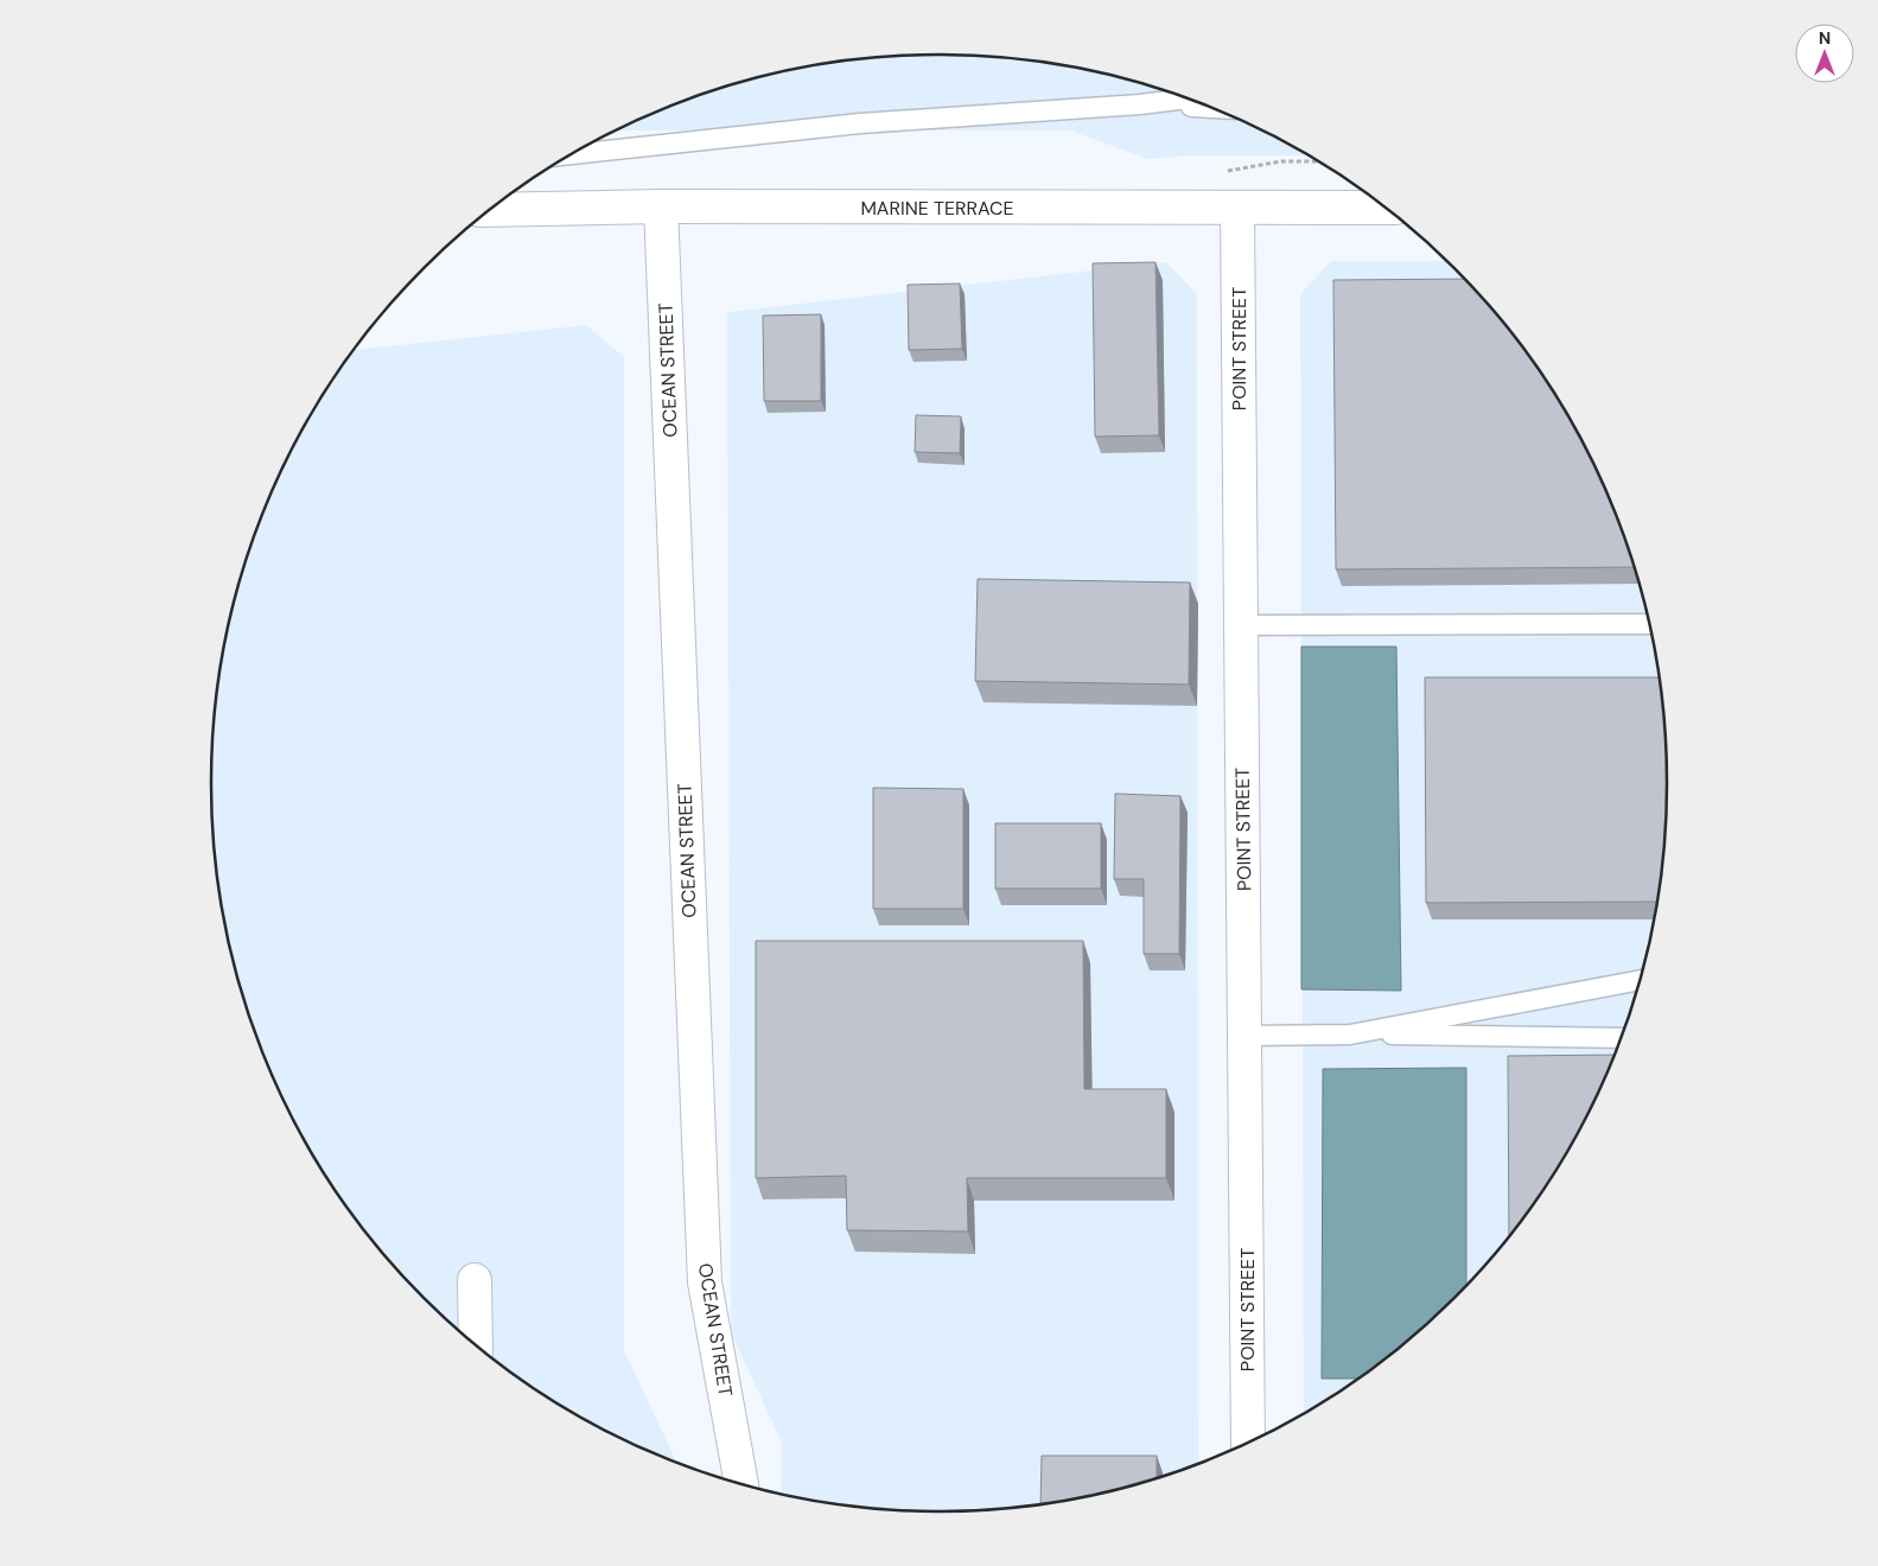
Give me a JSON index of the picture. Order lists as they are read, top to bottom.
{
  "streets": {
    "street": ["MARINE TERRACE", "POINT STREET", "OCEAN STREET"]
  },
  "crossings": [
    ["MARINE TERRACE", "POINT STREET"],
    ["MARINE TERRACE", "OCEAN STREET"]
  ],
  "north": "top"
}
